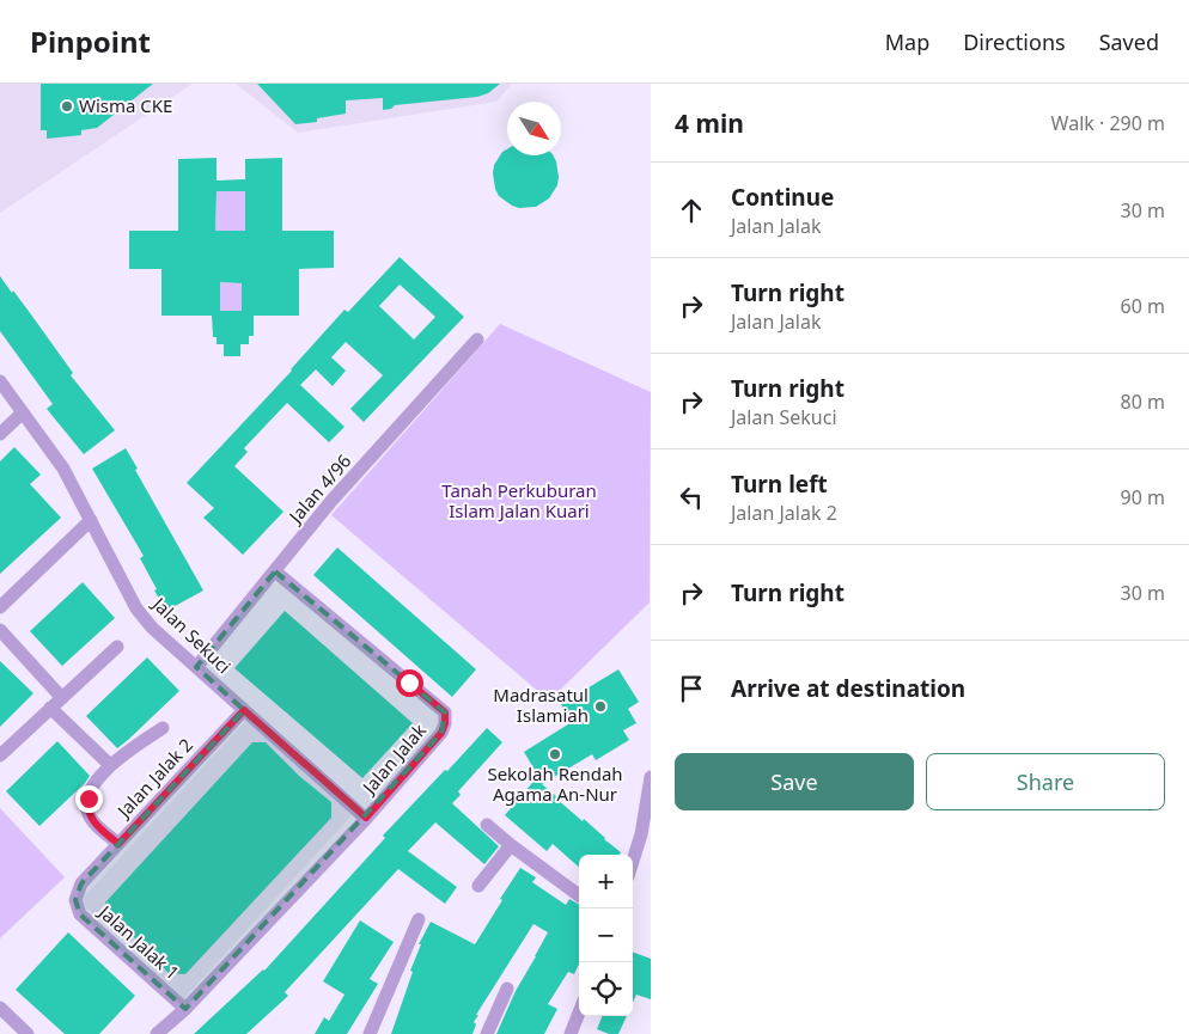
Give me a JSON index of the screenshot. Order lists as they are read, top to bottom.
{
  "streets": {
    "street": [
      "Jalan 4/96",
      "Jalan Sekuci",
      "Jalan Jalak",
      "Jalan Jalak 2",
      "Jalan Jalak 1"
    ]
  },
  "crossings": [
    ["Jalan 4/96", "Jalan Sekuci"],
    ["Jalan 4/96", "Jalan Jalak"],
    ["Jalan Sekuci", "Jalan Jalak"],
    ["Jalan Sekuci", "Jalan Jalak 2"],
    ["Jalan Jalak", "Jalan Jalak 1"],
    ["Jalan Jalak 2", "Jalan Jalak 1"]
  ],
  "parks": ["Tanah Perkuburan Islam Jalan Kuari"],
  "places": ["Wisma CKE", "Madrasatul Islamiah", "Sekolah Rendah Agama An-Nur"],
  "north": "bottom right",
  "page": {
    "header": "Pinpoint",
    "nav": ["Map", "Directions", "Saved"],
    "heading": ["4 min", "Walk · 290 m"],
    "list": [
      ["Continue", "Jalan Jalak", "30 m"],
      ["Turn right", "Jalan Jalak", "60 m"],
      ["Turn right", "Jalan Sekuci", "80 m"],
      ["Turn left", "Jalan Jalak 2", "90 m"],
      ["Turn right", "30 m"],
      "Arrive at destination"
    ],
    "buttons": ["Save", "Share"],
    "map_buttons": ["+", "−"]
  }
}
